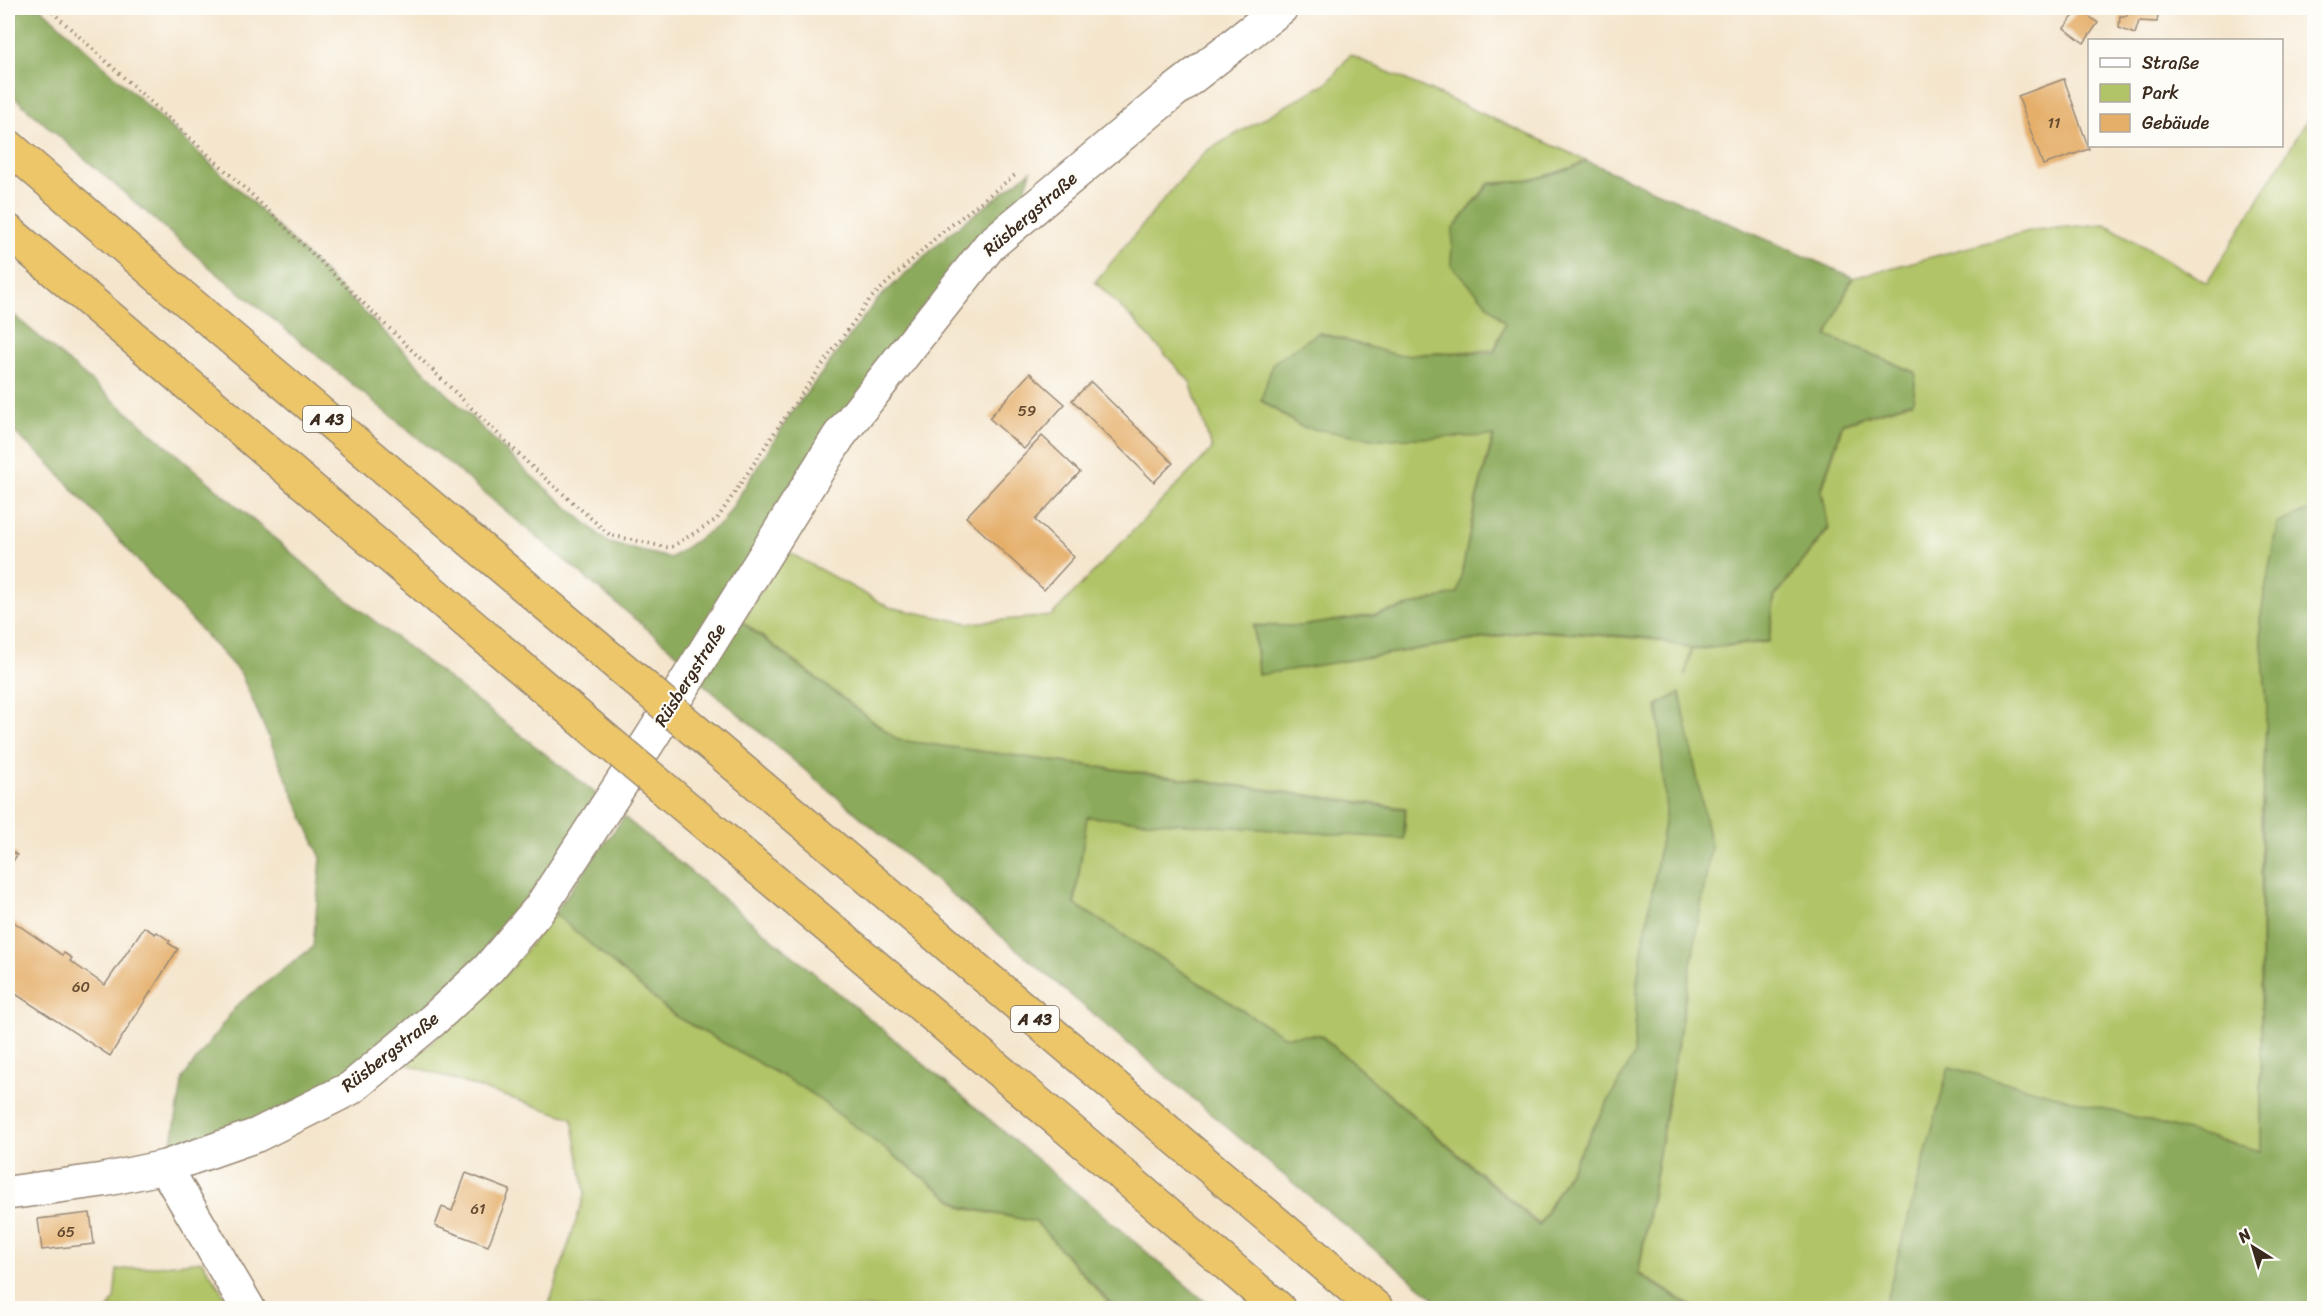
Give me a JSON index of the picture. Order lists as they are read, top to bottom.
{
  "streets": {
    "highway": ["A 43"],
    "street": ["Rüsbergstraße"]
  },
  "house_numbers": [
    "11",
    "59",
    "60",
    "61",
    "65"
  ],
  "legend": ["Straße", "Park", "Gebäude"],
  "north": "top left"
}
